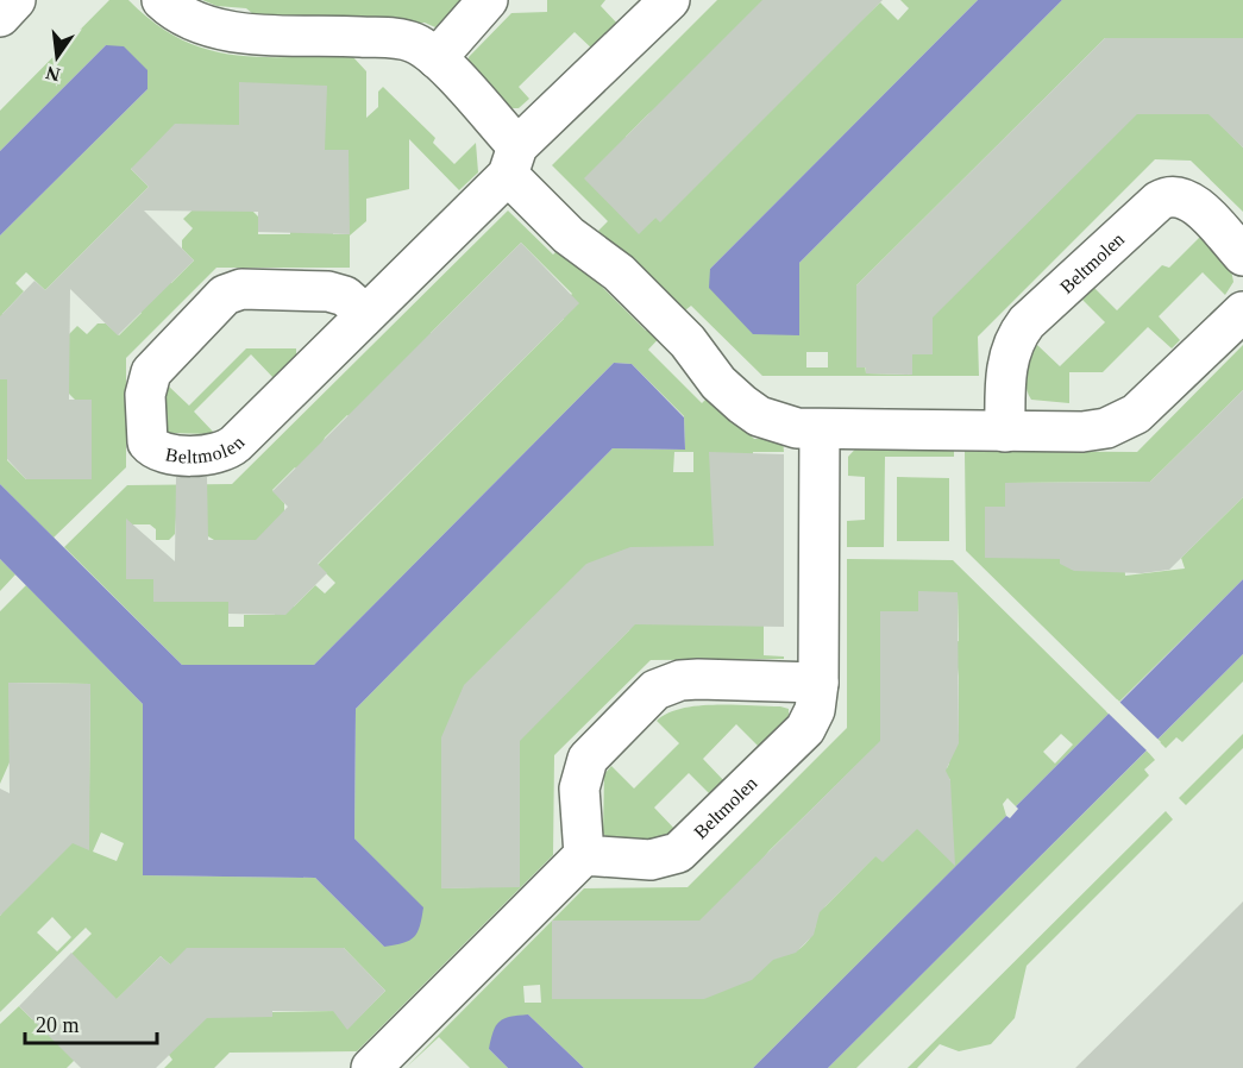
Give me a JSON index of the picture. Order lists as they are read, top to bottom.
{
  "streets": {
    "street": ["Beltmolen"]
  },
  "scale_bar": "20 m",
  "north": "bottom"
}
